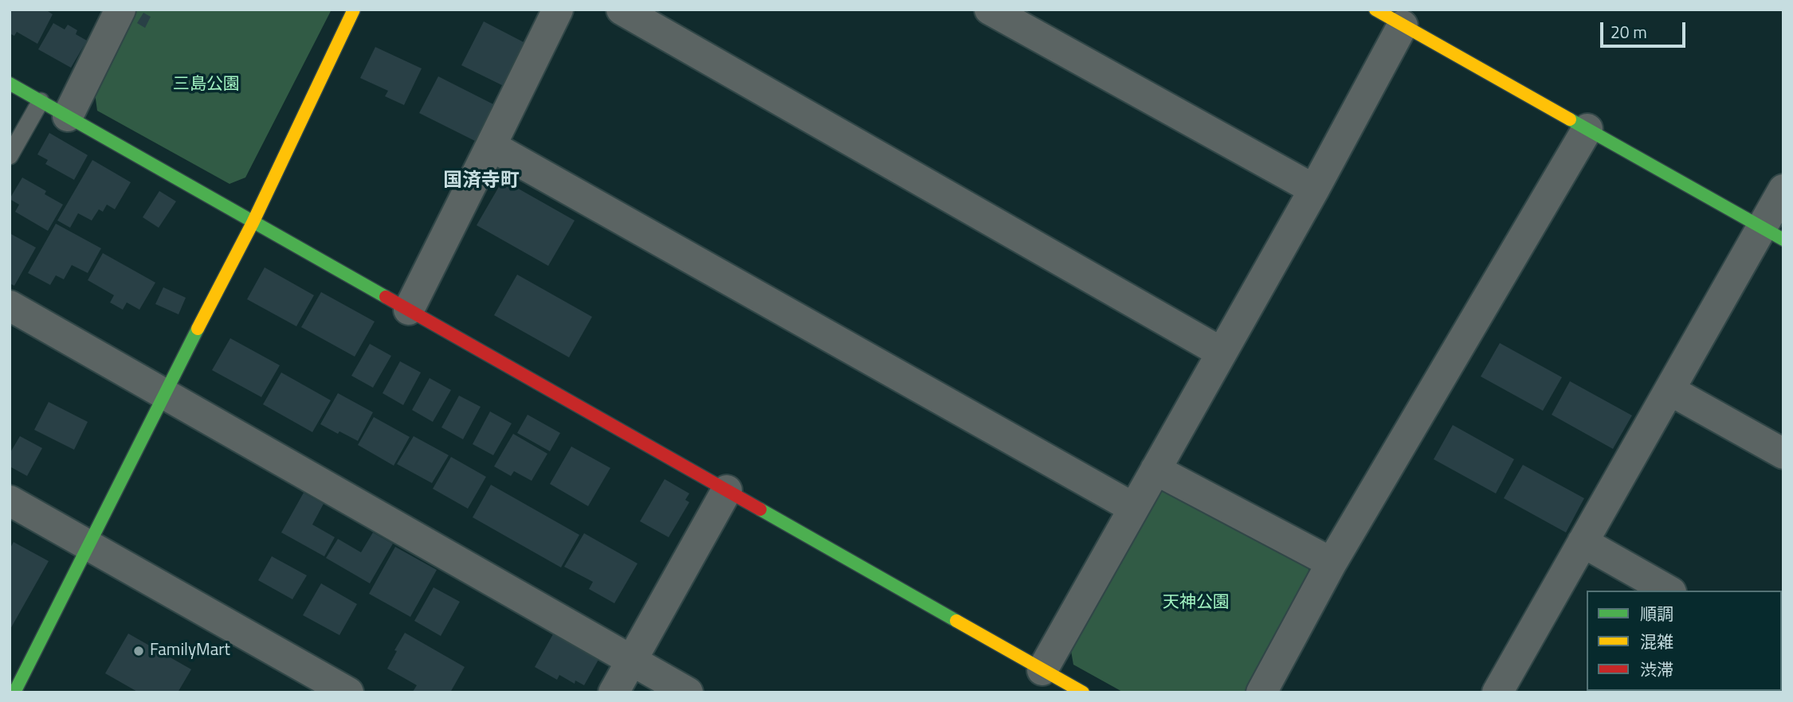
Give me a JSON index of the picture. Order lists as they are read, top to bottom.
{
  "districts": ["国済寺町"],
  "parks": ["三島公園", "天神公園"],
  "places": ["FamilyMart"],
  "legend": ["順調", "混雑", "渋滞"],
  "scale_bar": "20 m"
}
